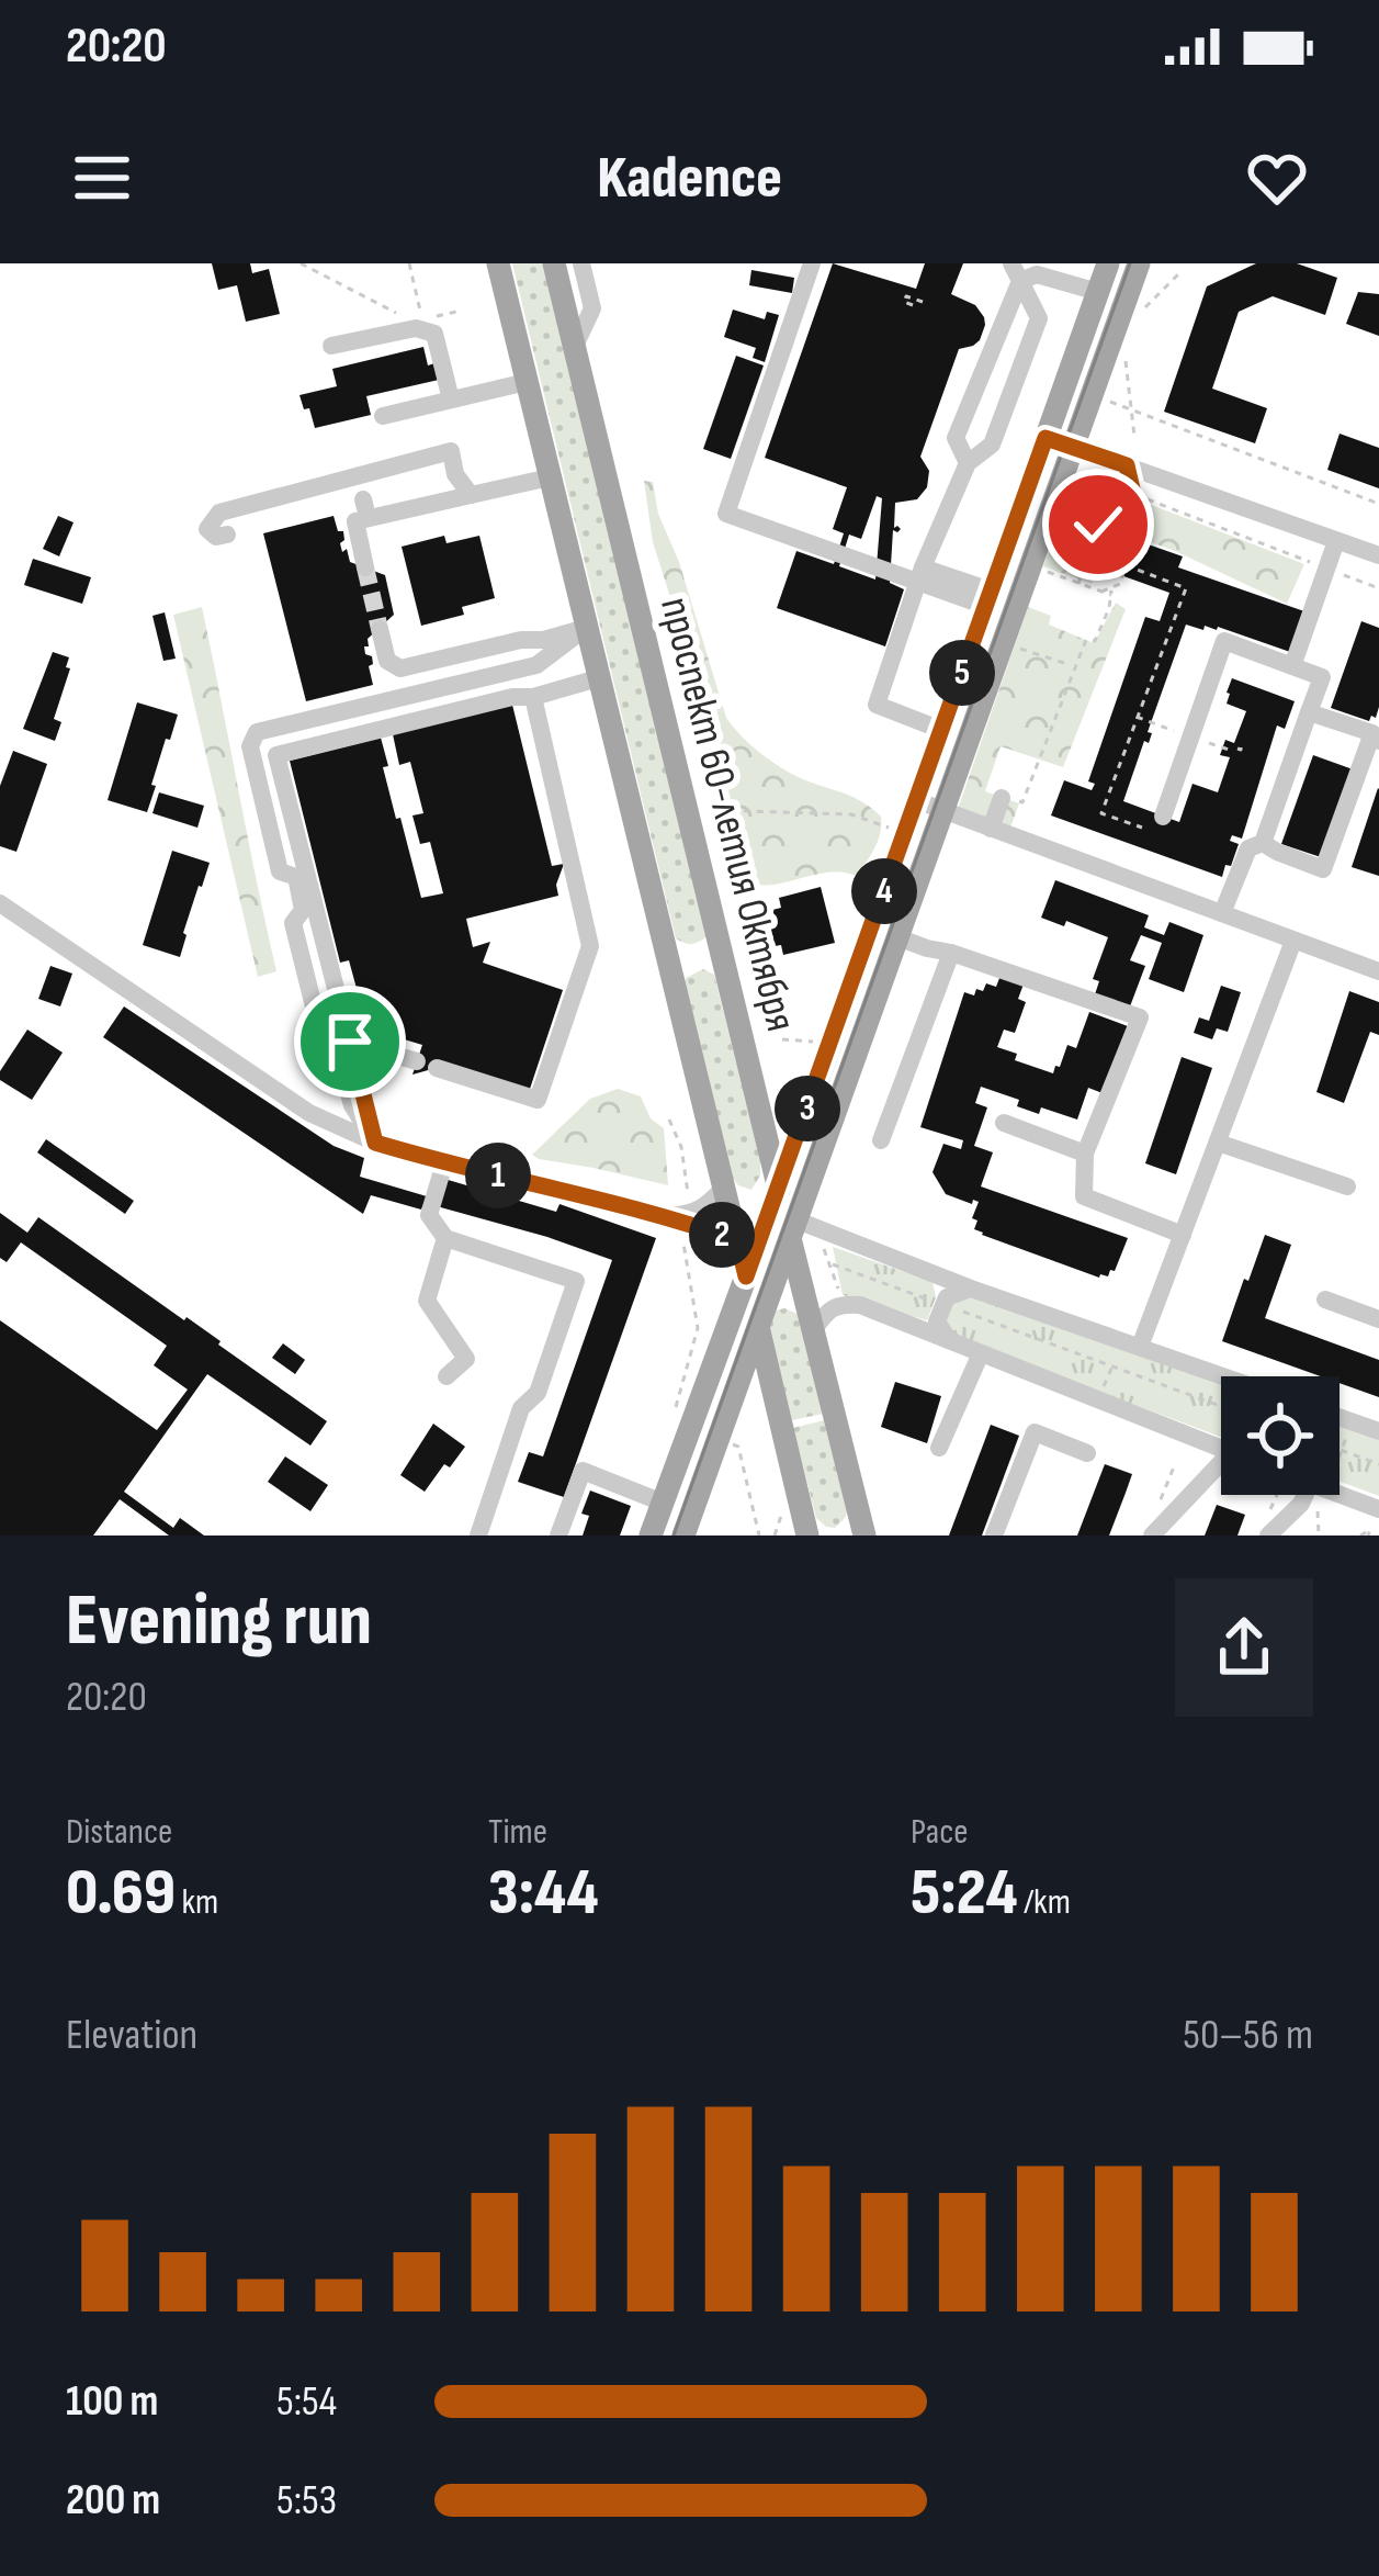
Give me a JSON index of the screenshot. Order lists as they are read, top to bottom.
{
  "streets": {
    "main road": ["проспект 60-летия Октября"]
  },
  "page": {
    "status": "20:20",
    "header": "Kadence",
    "pins": [
      "5",
      "4",
      "3",
      "1",
      "2"
    ],
    "heading": ["Evening run", "20:20"],
    "stats": [
      ["Distance", "0.69 km"],
      ["Time", "3:44"],
      ["Pace", "5:24 /km"]
    ],
    "chart": ["Elevation", "50–56 m"],
    "list": [
      {
        "name": "100 m",
        "note": "5:54"
      },
      {
        "name": "200 m",
        "note": "5:53"
      }
    ]
  }
}
